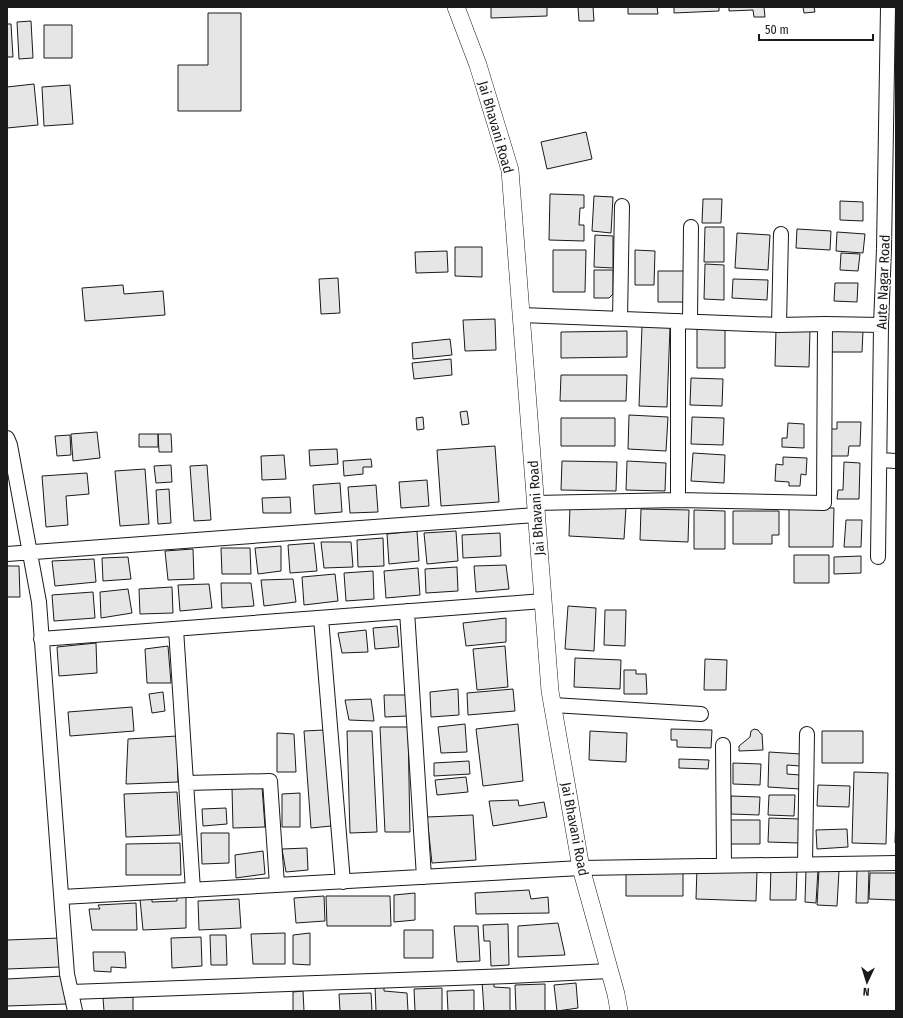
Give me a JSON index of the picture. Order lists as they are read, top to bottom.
{
  "streets": {
    "street": ["Jai Bhavani Road", "Aute Nagar Road"]
  },
  "scale_bar": "50 m",
  "north": "bottom"
}
